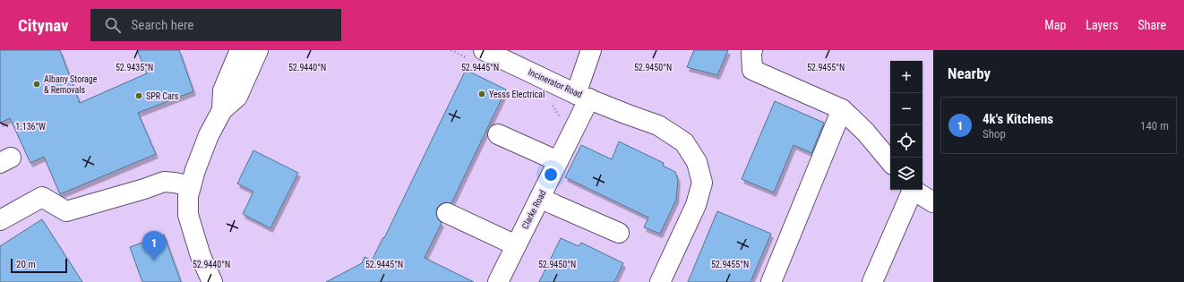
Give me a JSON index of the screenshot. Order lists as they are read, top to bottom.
{
  "streets": {
    "street": ["Incinerator Road", "Clarke Road"]
  },
  "crossings": [
    ["Incinerator Road", "Clarke Road"]
  ],
  "places": ["Albany Storage & Removals", "Yesss Electrical", "SPR Cars"],
  "scale_bar": "20 m",
  "page": {
    "header": "Citynav",
    "search": "Search here",
    "nav": ["Map", "Layers", "Share"],
    "heading": "Nearby",
    "map_buttons": ["+", "−"],
    "list": [
      {
        "mark": "1",
        "name": "4k's Kitchens",
        "note": "Shop",
        "value": "140 m"
      }
    ],
    "pins": "1",
    "scale": "20 m"
  },
  "coordinates": [
    "52.9435°N",
    "52.9440°N",
    "52.9445°N",
    "52.9450°N",
    "52.9455°N",
    "1.136°W"
  ]
}
